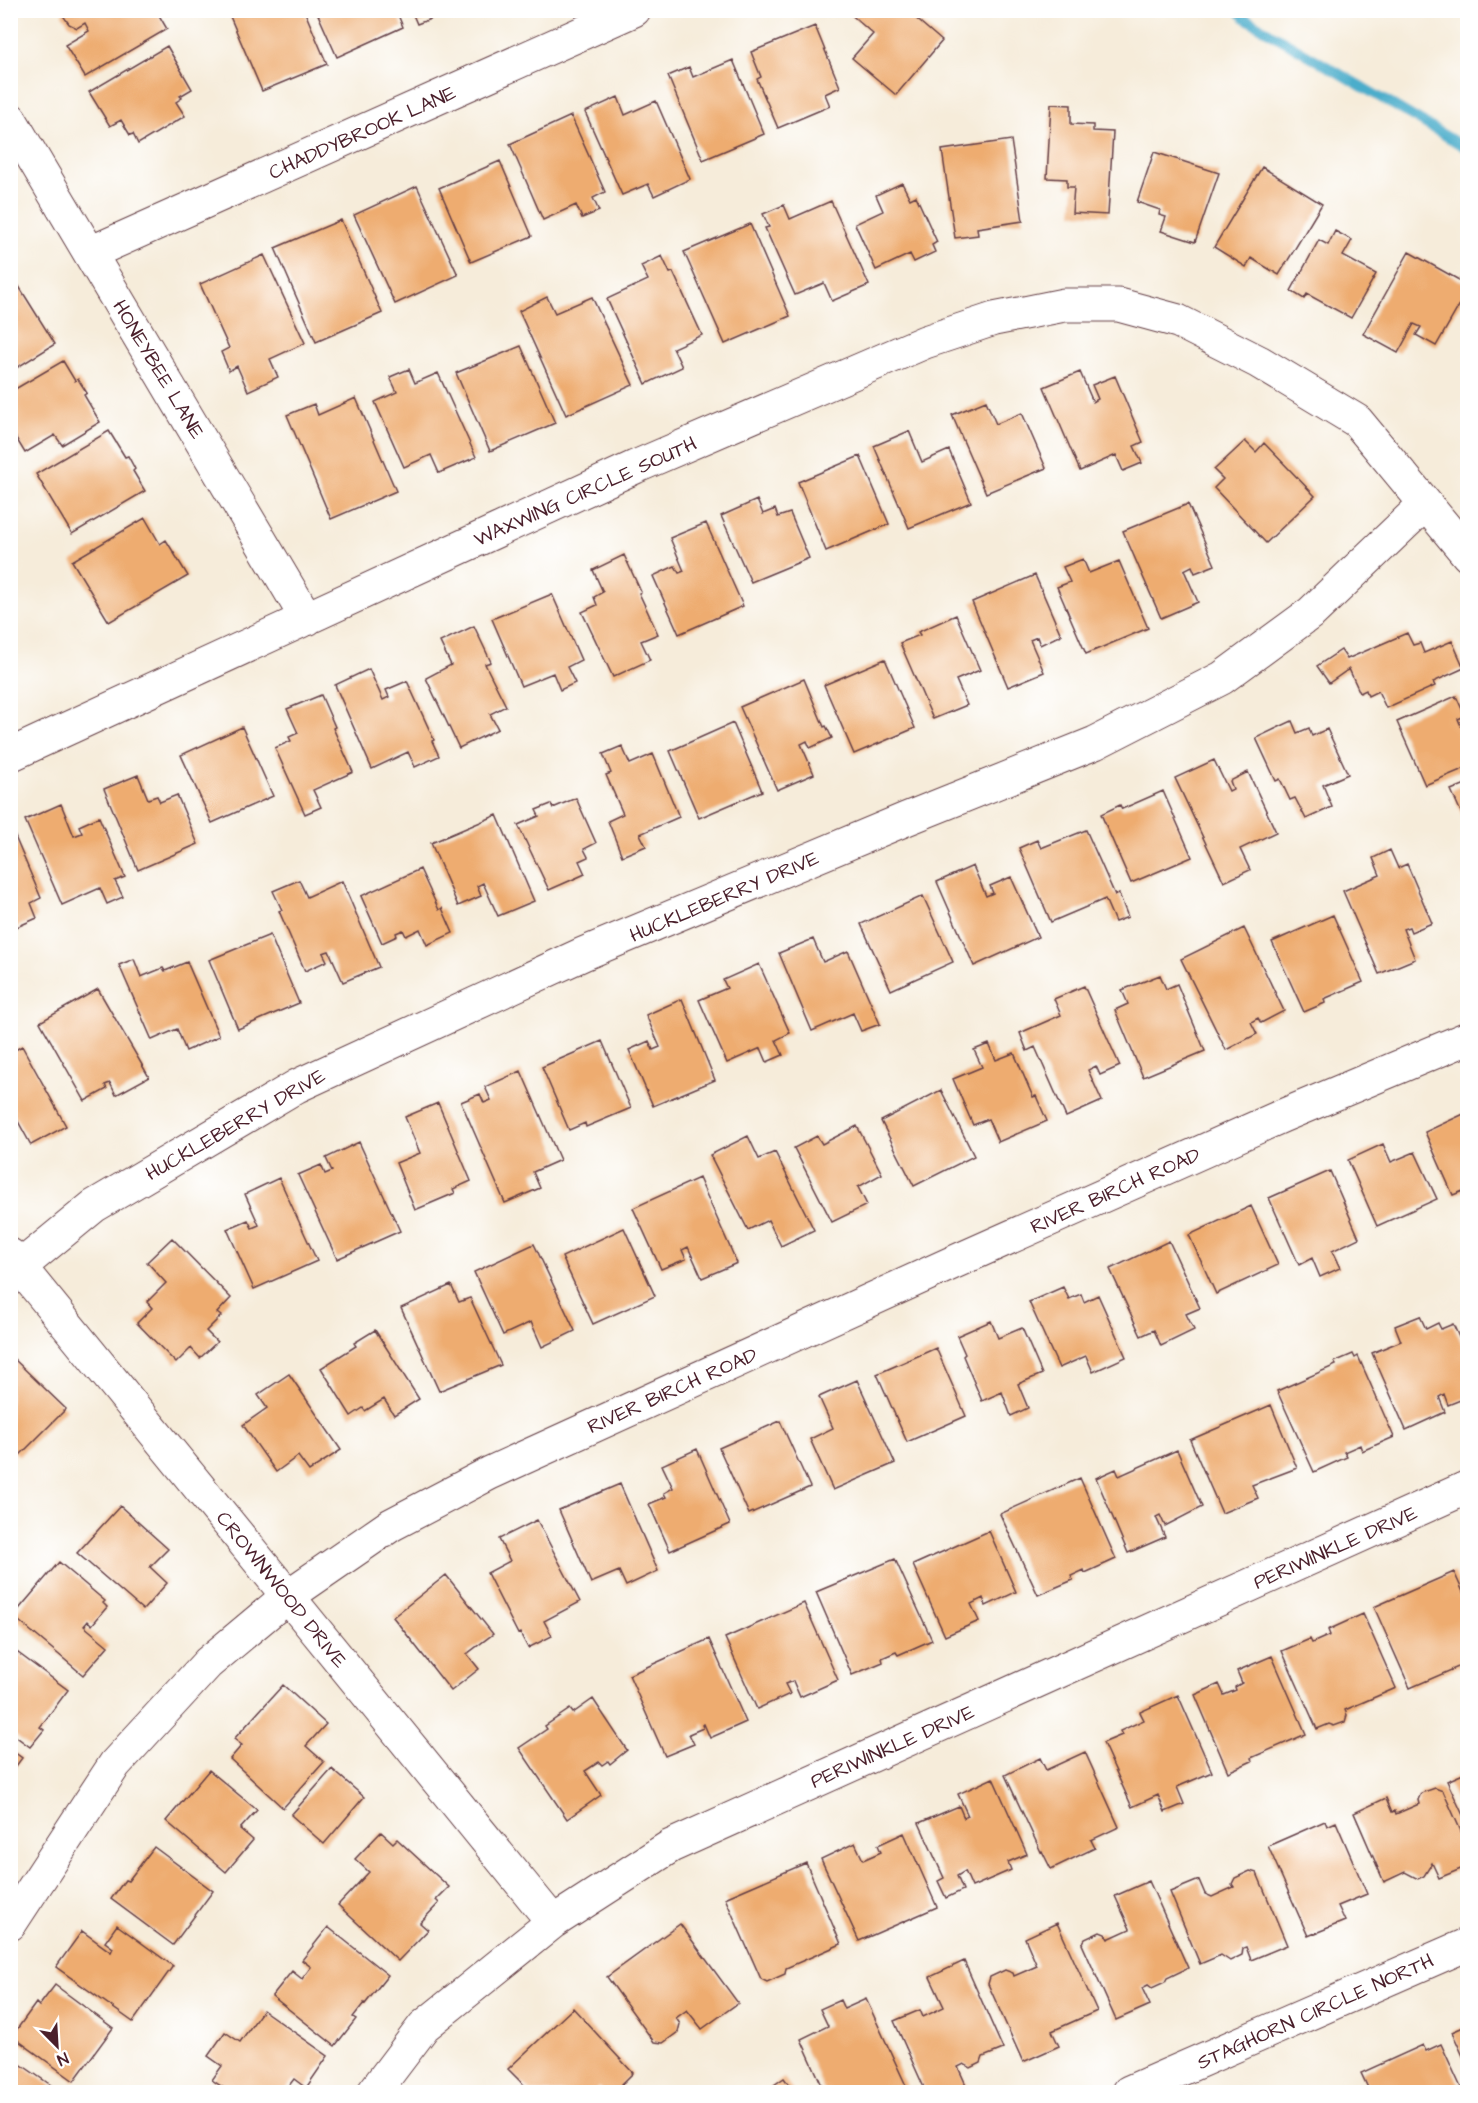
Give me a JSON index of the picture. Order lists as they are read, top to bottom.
{
  "streets": {
    "street": [
      "CHADDYBROOK LANE",
      "HONEYBEE LANE",
      "WAXWING CIRCLE SOUTH",
      "HUCKLEBERRY DRIVE",
      "RIVER BIRCH ROAD",
      "PERIWINKLE DRIVE",
      "CROWNWOOD DRIVE",
      "STAGHORN CIRCLE NORTH"
    ]
  },
  "crossings": [
    ["CHADDYBROOK LANE", "HONEYBEE LANE"],
    ["HONEYBEE LANE", "WAXWING CIRCLE SOUTH"],
    ["WAXWING CIRCLE SOUTH", "HUCKLEBERRY DRIVE"],
    ["HUCKLEBERRY DRIVE", "CROWNWOOD DRIVE"],
    ["RIVER BIRCH ROAD", "CROWNWOOD DRIVE"],
    ["PERIWINKLE DRIVE", "CROWNWOOD DRIVE"]
  ],
  "north": "bottom right"
}
